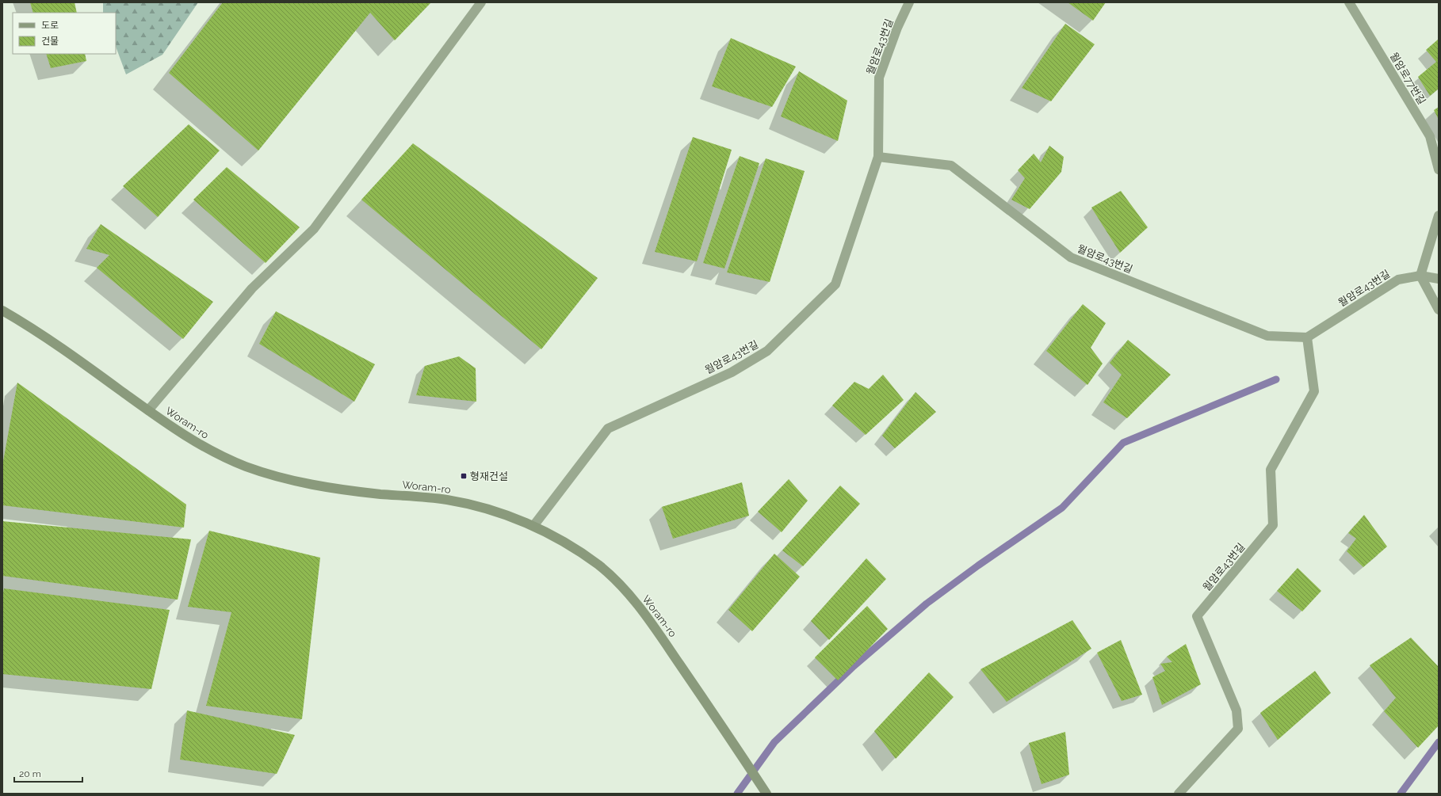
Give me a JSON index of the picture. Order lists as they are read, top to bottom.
{
  "streets": {
    "street": ["월암로43번길", "월암로77번길", "Woram-ro"]
  },
  "crossings": [
    ["월암로43번길", "Woram-ro"]
  ],
  "places": {
    "transit": ["형재건설"]
  },
  "legend": ["도로", "건물"],
  "scale_bar": "20 m"
}
